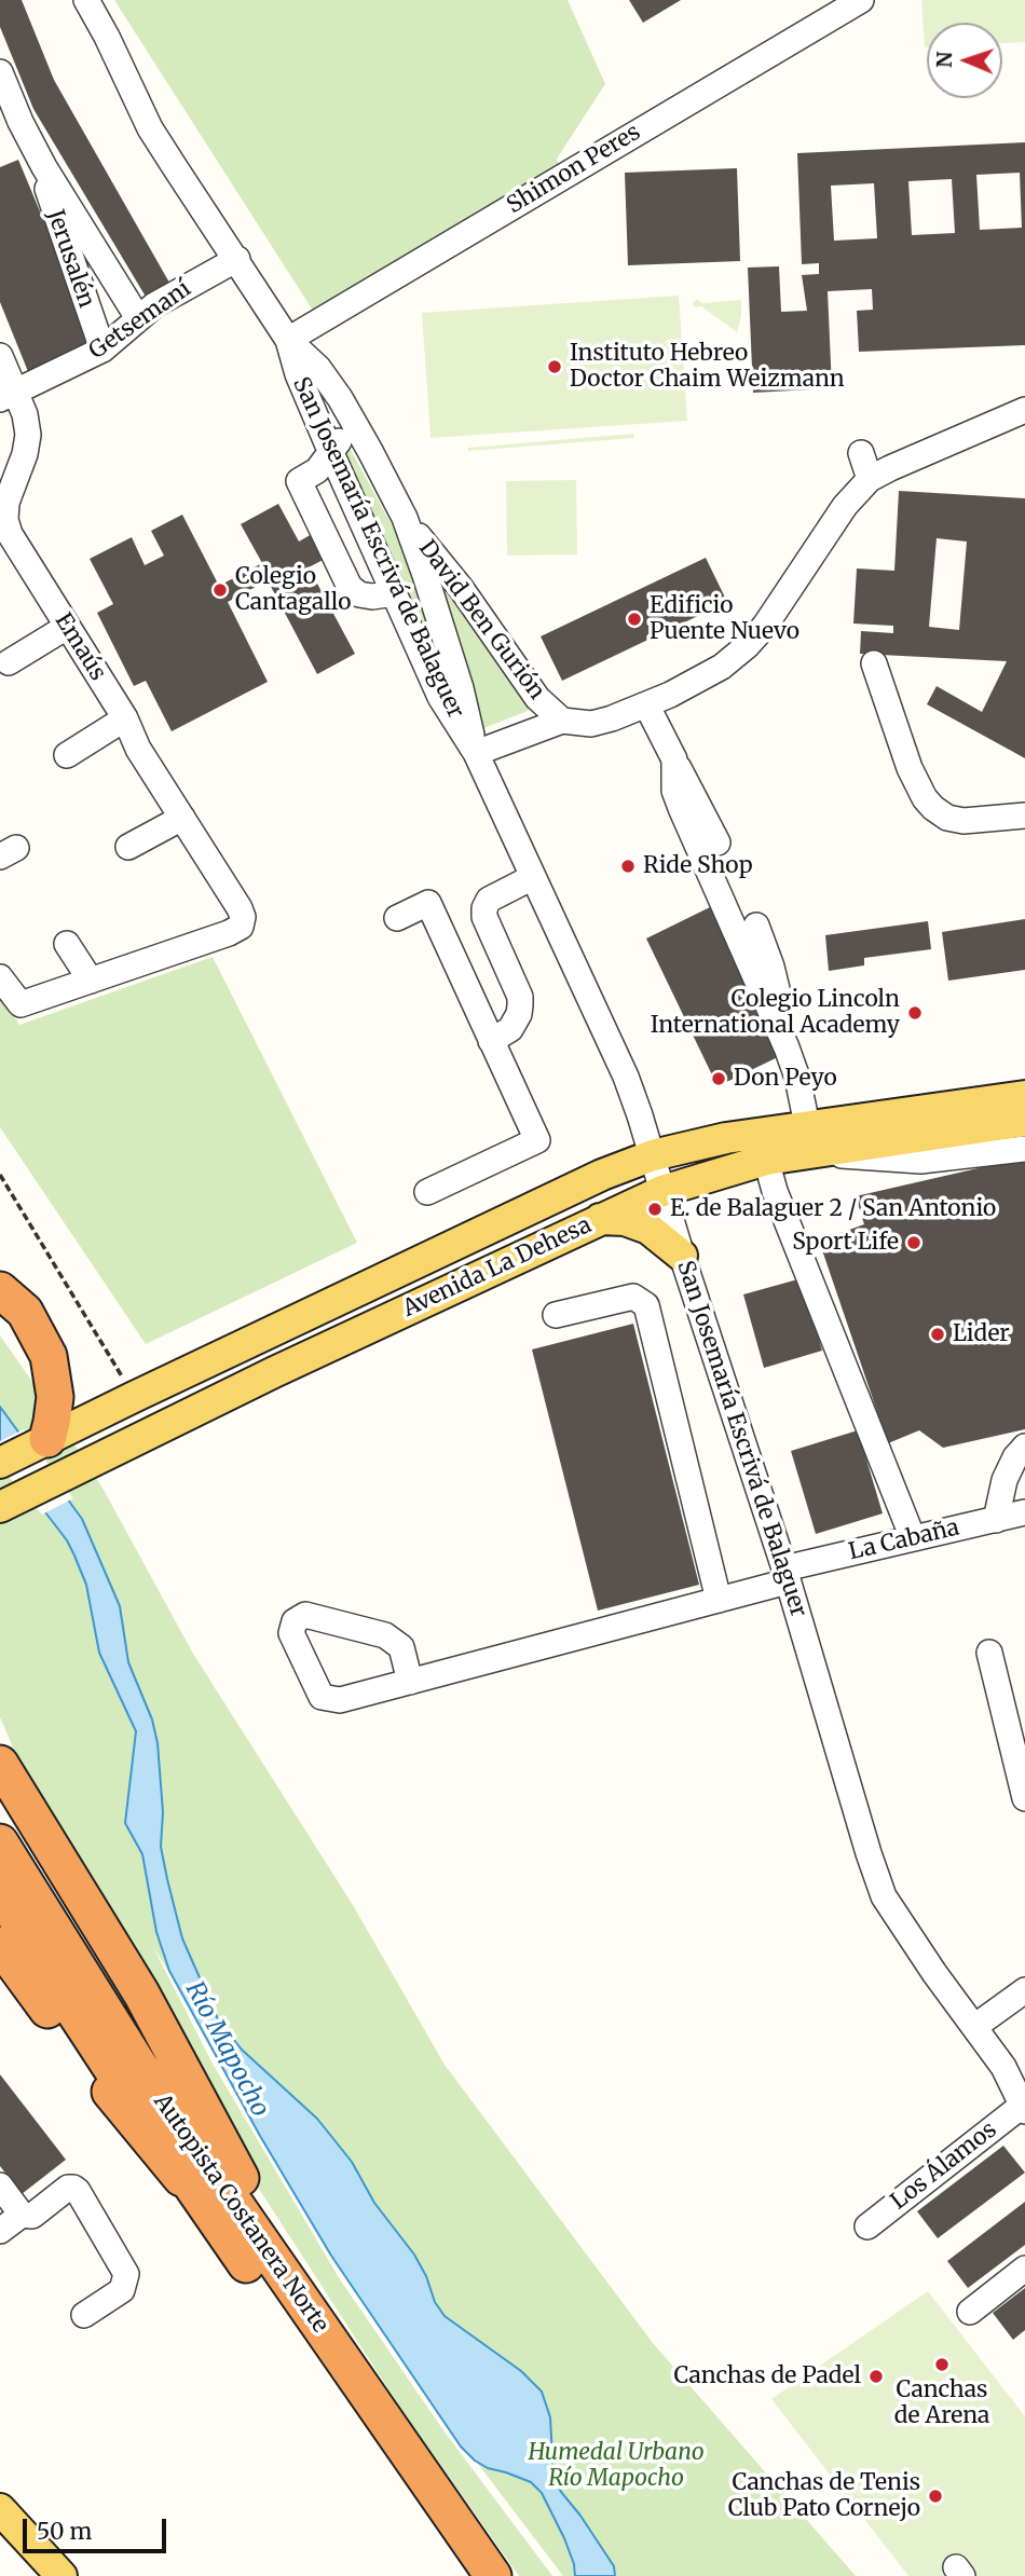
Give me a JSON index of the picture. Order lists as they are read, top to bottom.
{
  "streets": {
    "highway": ["Autopista Costanera Norte"],
    "main road": ["Avenida La Dehesa"],
    "street": [
      "Shimon Peres",
      "Jerusalén",
      "Getsemaní",
      "San Josemaría Escrivá de Balaguer",
      "David Ben Gurión",
      "Emaús",
      "La Cabaña",
      "Los Álamos"
    ]
  },
  "crossings": [
    ["Shimon Peres", "San Josemaría Escrivá de Balaguer"],
    ["Jerusalén", "Getsemaní"],
    ["Getsemaní", "San Josemaría Escrivá de Balaguer"],
    ["Getsemaní", "Emaús"],
    ["San Josemaría Escrivá de Balaguer", "David Ben Gurión"],
    ["San Josemaría Escrivá de Balaguer", "Avenida La Dehesa"],
    ["San Josemaría Escrivá de Balaguer", "La Cabaña"],
    ["San Josemaría Escrivá de Balaguer", "Los Álamos"]
  ],
  "water": ["Río Mapocho"],
  "parks": ["Humedal Urbano Río Mapocho"],
  "places": [
    "Instituto Hebreo Doctor Chaim Weizmann",
    "Colegio Cantagallo",
    "Edificio Puente Nuevo",
    "Ride Shop",
    "Colegio Lincoln International Academy",
    "Don Peyo",
    "E. de Balaguer 2 / San Antonio",
    "Sport Life",
    "Lider",
    "Canchas de Arena",
    "Canchas de Padel",
    "Canchas de Tenis Club Pato Cornejo"
  ],
  "scale_bar": "50 m",
  "north": "left"
}
